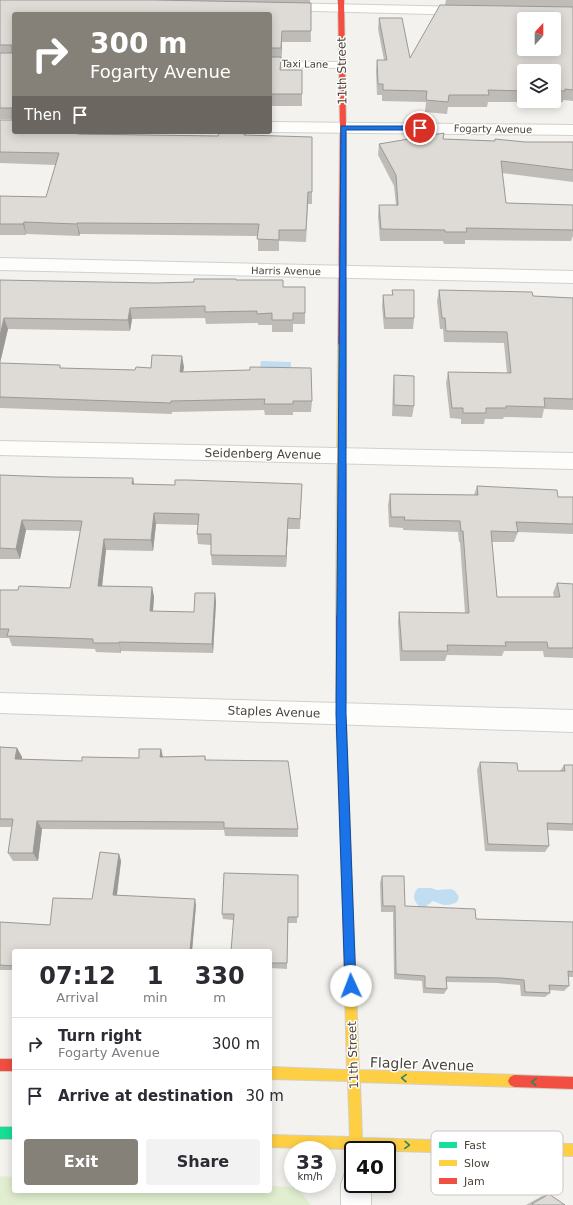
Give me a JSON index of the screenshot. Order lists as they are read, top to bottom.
{
  "streets": {
    "street": [
      "11th Street",
      "Fogarty Avenue",
      "Harris Avenue",
      "Seidenberg Avenue",
      "Staples Avenue",
      "Flagler Avenue"
    ],
    "lane": ["Taxi Lane"]
  },
  "crossings": [
    ["Taxi Lane", "11th Street"],
    ["11th Street", "Fogarty Avenue"],
    ["11th Street", "Harris Avenue"],
    ["11th Street", "Seidenberg Avenue"],
    ["11th Street", "Staples Avenue"],
    ["11th Street", "Flagler Avenue"]
  ],
  "one_way": ["Flagler Avenue"],
  "legend": ["Fast", "Slow", "Jam"],
  "north": "top",
  "page": {
    "turn": ["300 m", "Fogarty Avenue"],
    "then": "Then",
    "eta": [
      "07:12",
      "Arrival",
      "1",
      "min",
      "330",
      "m"
    ],
    "list": [
      {
        "name": "Turn right",
        "note": "Fogarty Avenue",
        "value": "300 m"
      },
      {
        "name": "Arrive at destination",
        "value": "30 m"
      }
    ],
    "buttons": ["Exit", "Share"],
    "speed": "33 km/h",
    "limit": "40"
  }
}
